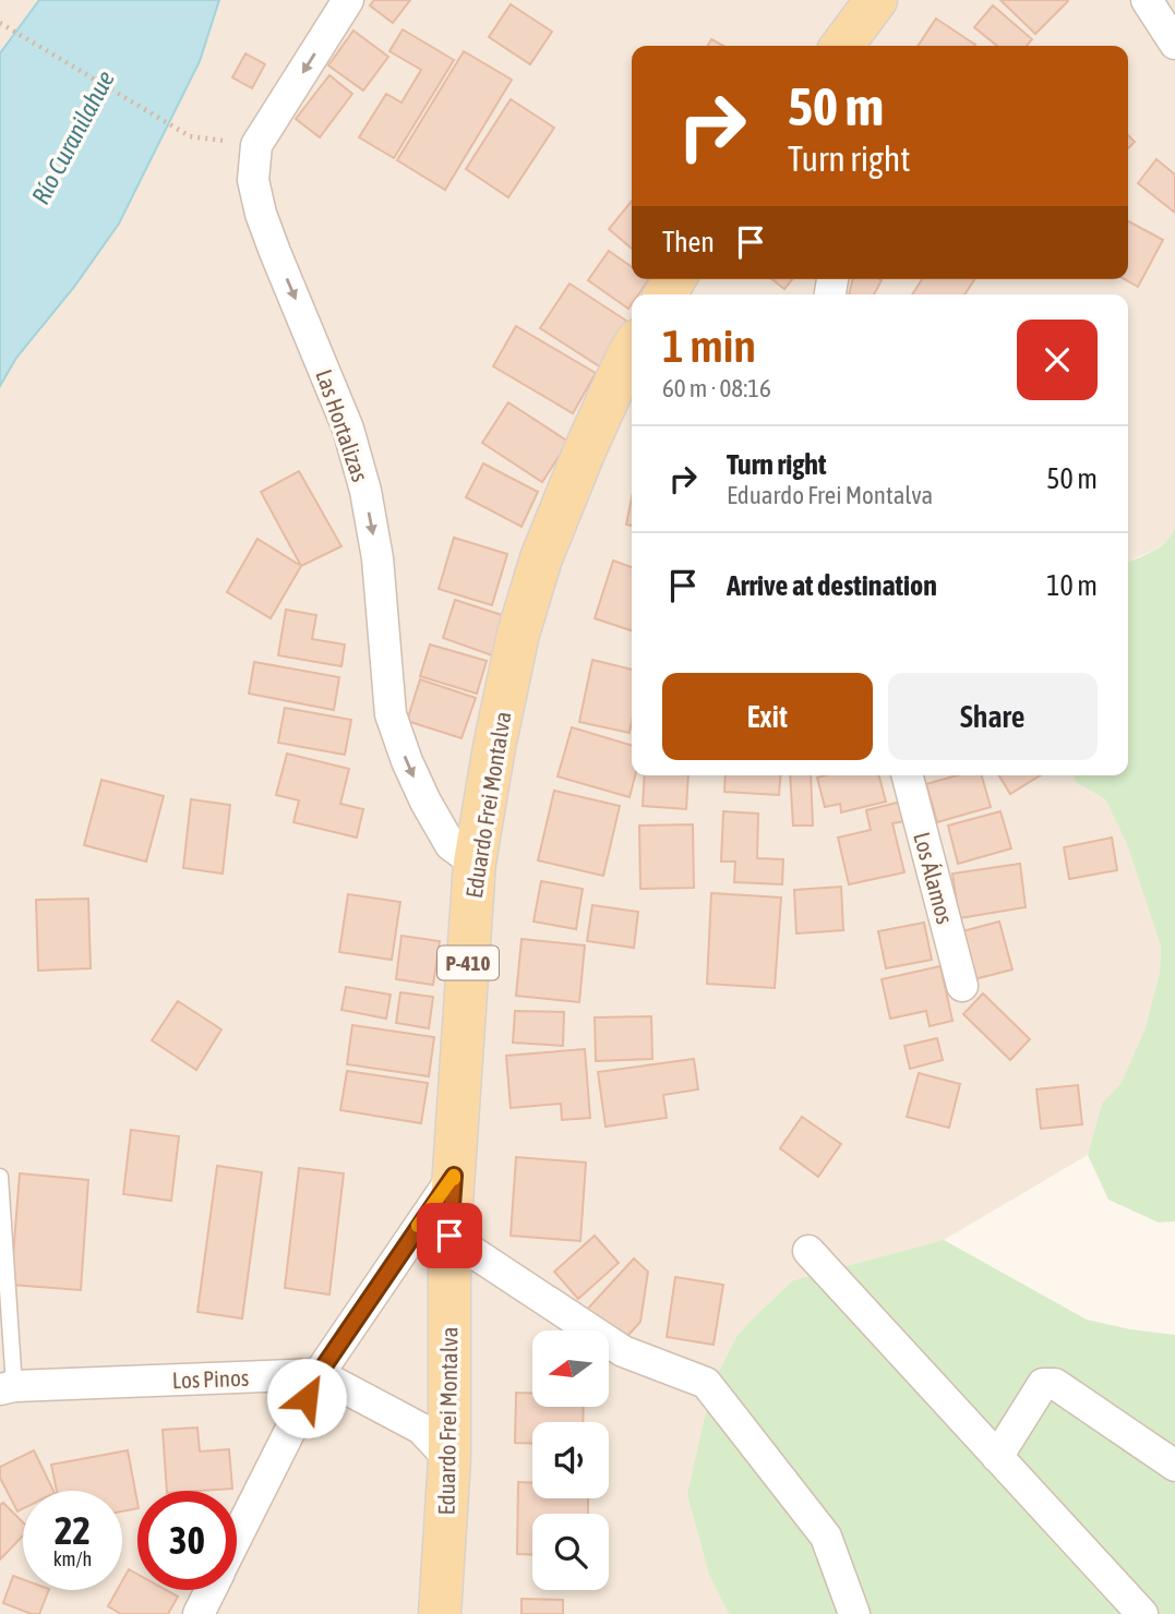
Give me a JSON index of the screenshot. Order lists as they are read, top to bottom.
{
  "streets": {
    "main road": ["Eduardo Frei Montalva", "P-410"],
    "street": ["Las Hortalizas", "Los Álamos", "Los Pinos"]
  },
  "crossings": [
    ["Las Hortalizas", "Eduardo Frei Montalva"]
  ],
  "one_way": ["Las Hortalizas"],
  "water": ["Río Curanilahue"],
  "north": "left",
  "page": {
    "turn": ["50 m", "Turn right"],
    "then": "Then",
    "heading": ["1 min", "60 m · 08:16"],
    "list": [
      {
        "name": "Turn right",
        "note": "Eduardo Frei Montalva",
        "value": "50 m"
      },
      {
        "name": "Arrive at destination",
        "value": "10 m"
      }
    ],
    "buttons": ["Exit", "Share"],
    "speed": "22 km/h",
    "limit": "30"
  }
}
